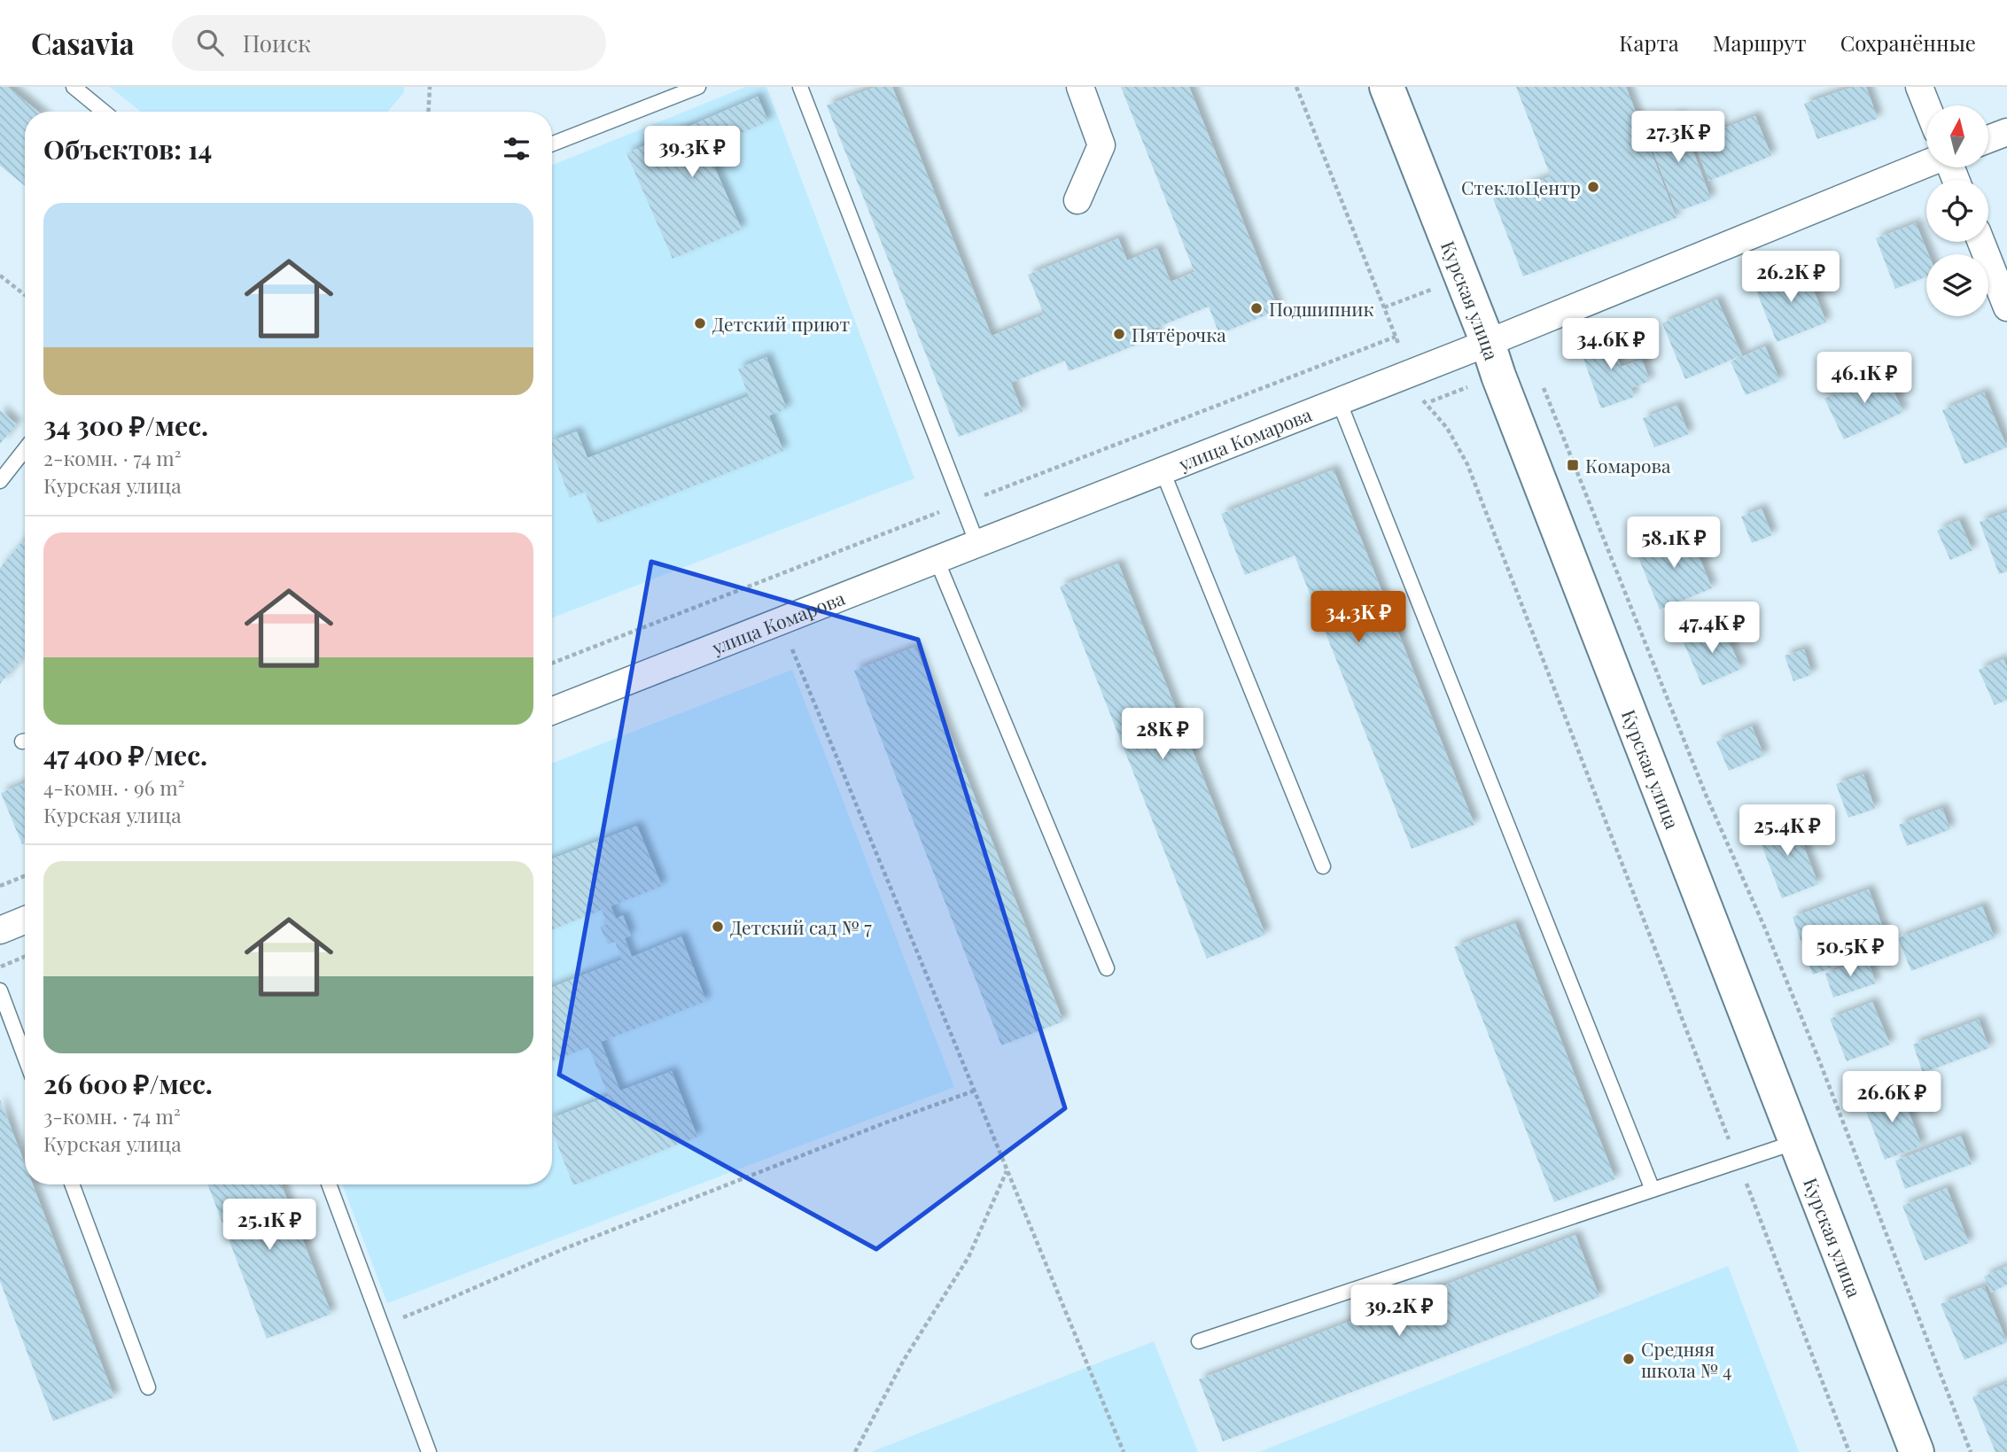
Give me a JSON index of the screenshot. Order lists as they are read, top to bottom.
{
  "streets": {
    "main road": ["Курская улица"],
    "street": ["улица Комарова"]
  },
  "crossings": [
    ["Курская улица", "улица Комарова"]
  ],
  "places": {
    "other": [
      "СтеклоЦентр",
      "Подшипник",
      "Детский приют",
      "Пятёрочка",
      "Детский сад № 7",
      "Средняя школа № 4"
    ],
    "transit": ["Комарова"]
  },
  "north": "top",
  "page": {
    "header": "Casavia",
    "search": "Поиск",
    "nav": ["Карта", "Маршрут", "Сохранённые"],
    "price": [
      "27.3K ₽",
      "39.3K ₽",
      "26.2K ₽",
      "34.6K ₽",
      "46.1K ₽",
      "58.1K ₽",
      "34.3K ₽",
      "47.4K ₽",
      "28K ₽",
      "25.4K ₽",
      "50.5K ₽",
      "26.6K ₽",
      "25.1K ₽",
      "39.2K ₽"
    ],
    "heading": "Объектов: 14",
    "list": [
      {
        "name": "34 300 ₽/мес.",
        "note": "2-комн. · 74 m² · Курская улица"
      },
      {
        "name": "47 400 ₽/мес.",
        "note": "4-комн. · 96 m² · Курская улица"
      },
      {
        "name": "26 600 ₽/мес.",
        "note": "3-комн. · 74 m² · Курская улица"
      }
    ]
  }
}
